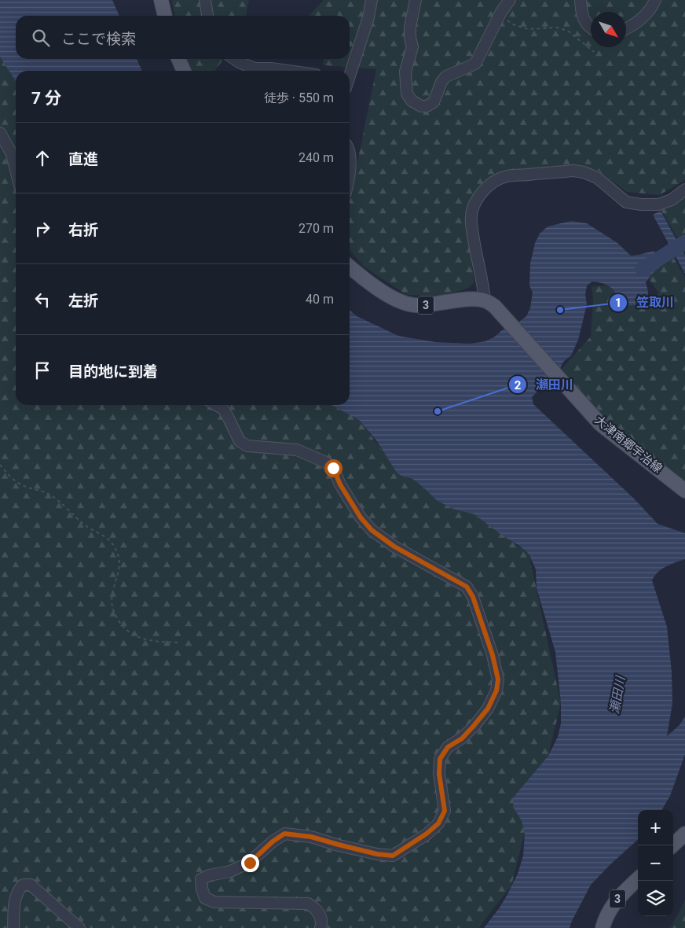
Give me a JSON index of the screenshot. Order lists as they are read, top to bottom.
{
  "streets": {
    "main road": ["3", "大津南郷宇治線"]
  },
  "crossings": [
    ["3", "大津南郷宇治線"]
  ],
  "water": ["瀬田川"],
  "places": ["笠取川", "瀬田川"],
  "north": "bottom right",
  "page": {
    "search": "ここで検索",
    "heading": ["7 分", "徒歩 · 550 m"],
    "list": [
      ["直進", "240 m"],
      ["右折", "270 m"],
      ["左折", "40 m"],
      "目的地に到着"
    ],
    "map_buttons": ["+", "−"]
  }
}
